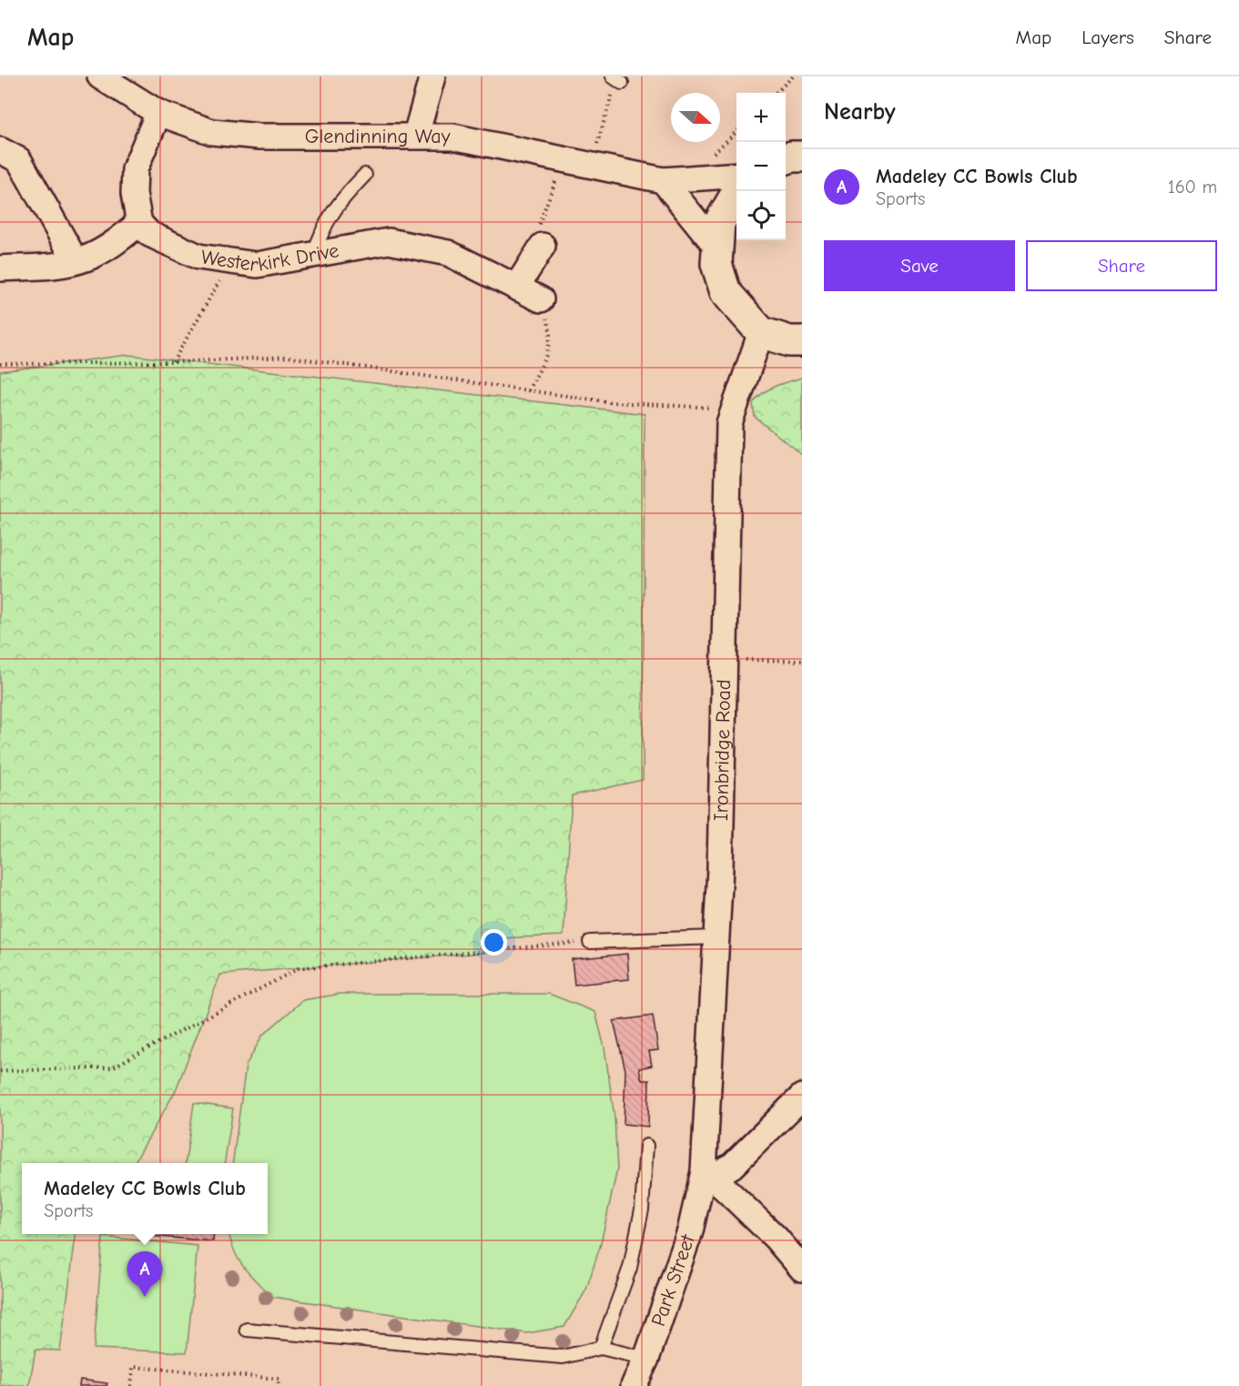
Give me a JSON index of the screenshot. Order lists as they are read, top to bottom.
{
  "streets": {
    "street": [
      "Glendinning Way",
      "Westerkirk Drive",
      "Ironbridge Road",
      "Park Street"
    ]
  },
  "crossings": [
    ["Ironbridge Road", "Park Street"]
  ],
  "north": "right",
  "page": {
    "header": "Map",
    "nav": ["Map", "Layers", "Share"],
    "heading": "Nearby",
    "map_buttons": ["+", "−"],
    "list": [
      {
        "mark": "A",
        "name": "Madeley CC Bowls Club",
        "note": "Sports",
        "value": "160 m"
      }
    ],
    "buttons": ["Save", "Share"],
    "popup": ["Madeley CC Bowls Club", "Sports"],
    "pins": "A"
  }
}
